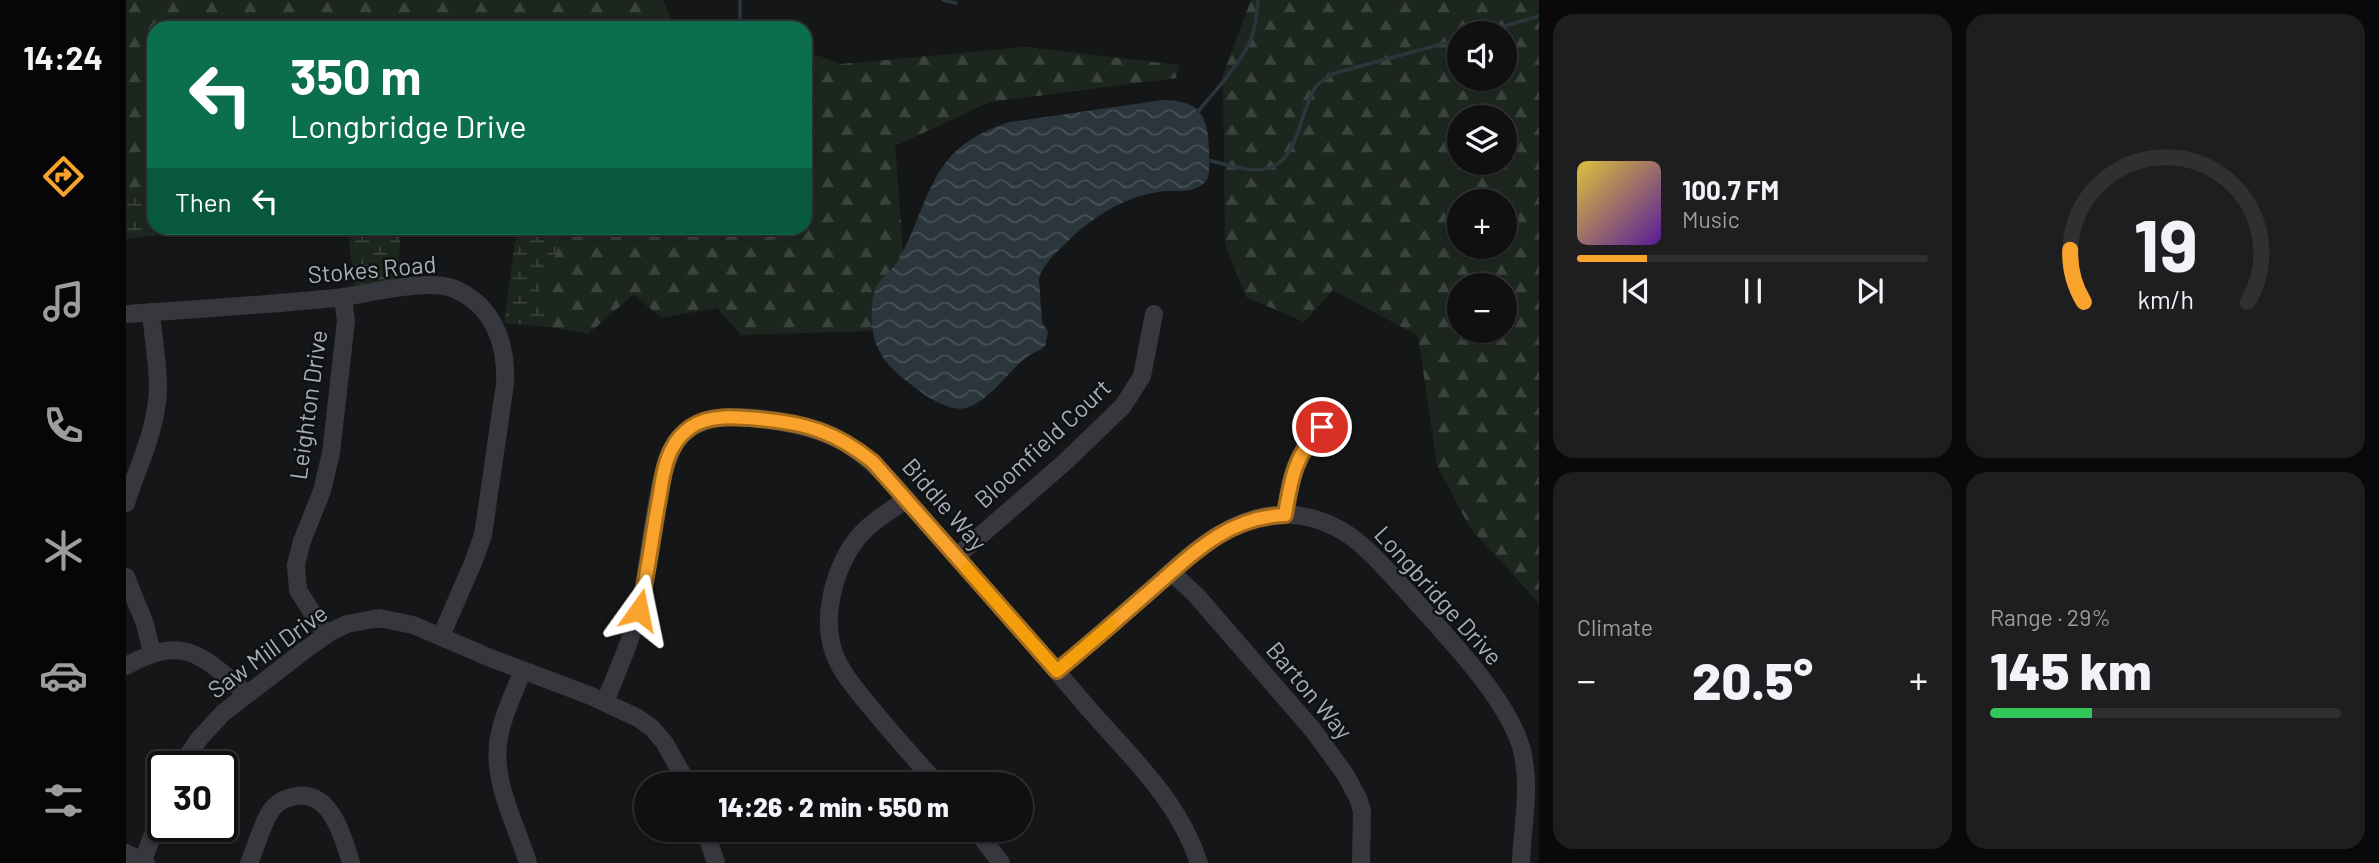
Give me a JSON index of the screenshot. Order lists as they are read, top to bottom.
{
  "streets": {
    "street": [
      "Stokes Road",
      "Leighton Drive",
      "Bloomfield Court",
      "Biddle Way",
      "Longbridge Drive",
      "Saw Mill Drive",
      "Barton Way"
    ]
  },
  "crossings": [
    ["Stokes Road", "Leighton Drive"],
    ["Stokes Road", "Saw Mill Drive"],
    ["Leighton Drive", "Saw Mill Drive"],
    ["Bloomfield Court", "Biddle Way"],
    ["Biddle Way", "Longbridge Drive"],
    ["Biddle Way", "Saw Mill Drive"],
    ["Longbridge Drive", "Barton Way"]
  ],
  "page": {
    "tabs": "14:24",
    "map_buttons": ["+", "−"],
    "turn": ["350 m", "Longbridge Drive"],
    "song": ["100.7 FM", "Music"],
    "then": "Then",
    "tile": [
      "Climate",
      ["Range · 29%", "145 km"]
    ],
    "heat": ["−", "20.5°", "+"],
    "limit": "30",
    "trip": "14:26 · 2 min · 550 m",
    "gauge": ["19", "km/h"]
  }
}
